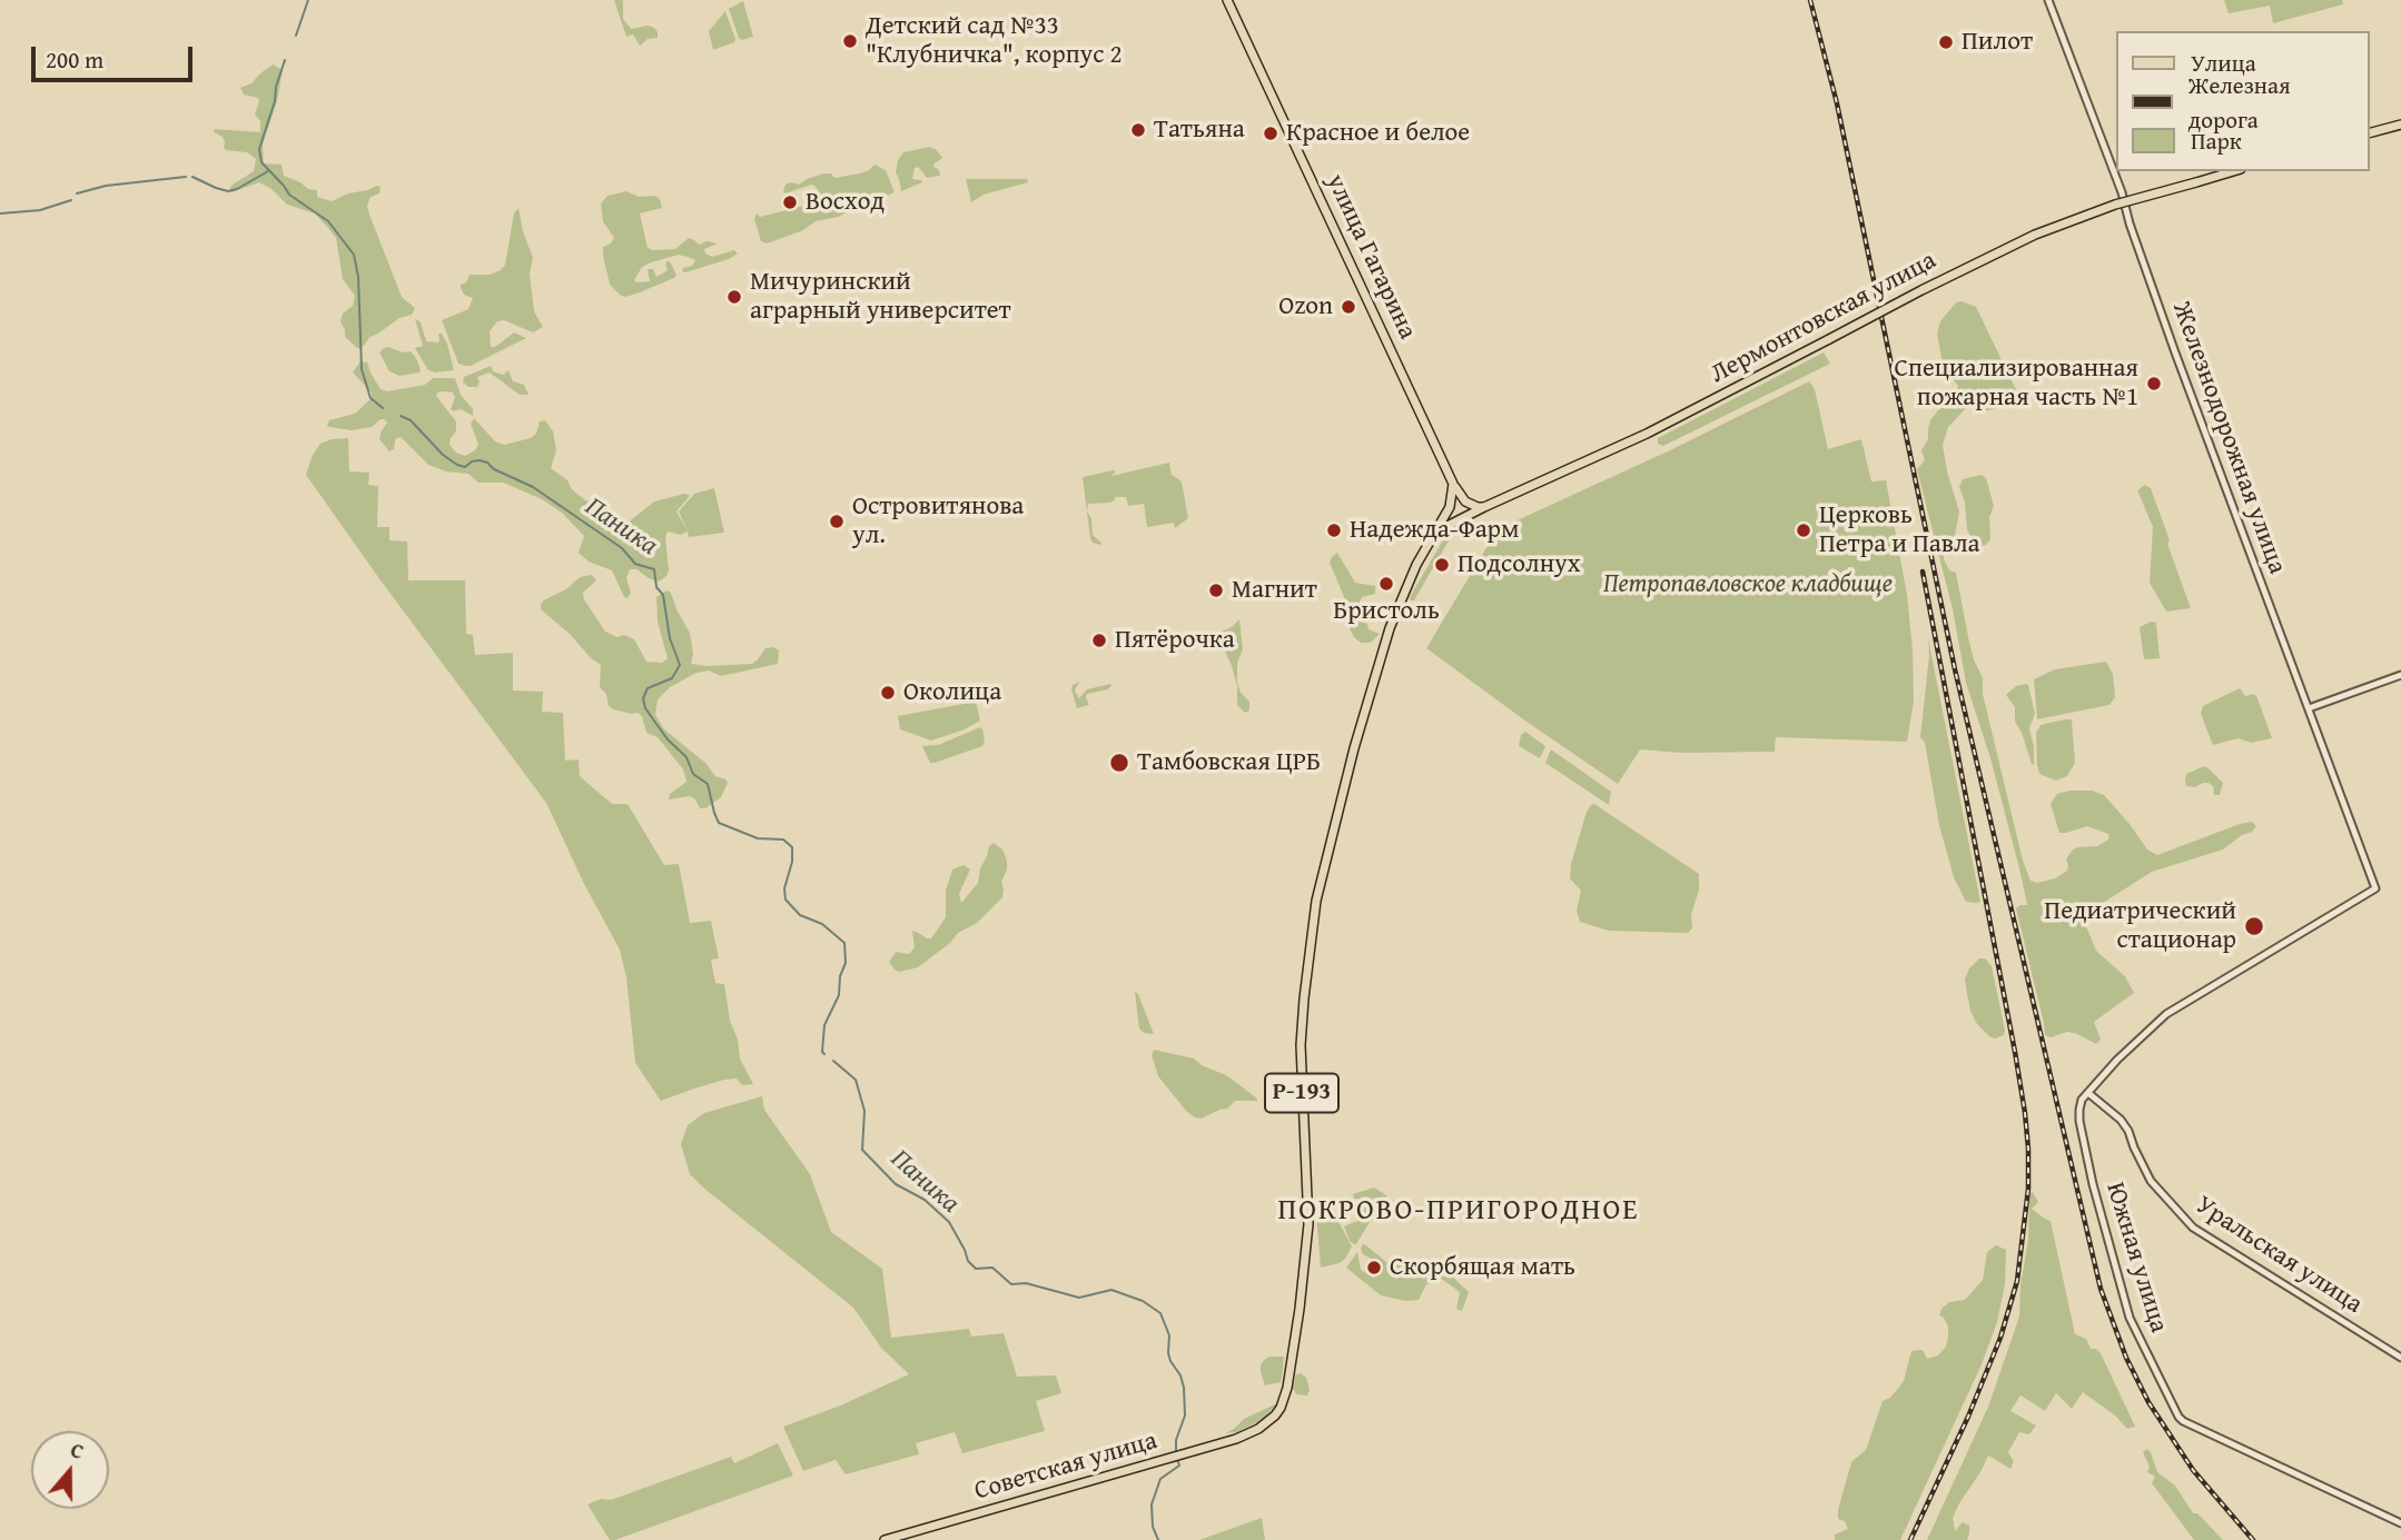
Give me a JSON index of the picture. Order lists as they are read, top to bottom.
{
  "streets": {
    "main road": [
      "улица Гагарина",
      "Лермонтовская улица",
      "Р-193",
      "Советская улица"
    ],
    "street": ["Железнодорожная улица", "Уральская улица", "Южная улица"]
  },
  "crossings": [
    ["Лермонтовская улица", "Советская улица"],
    ["Железнодорожная улица", "Уральская улица"],
    ["Железнодорожная улица", "Южная улица"],
    ["Уральская улица", "Южная улица"]
  ],
  "districts": ["ПОКРОВО-ПРИГОРОДНОЕ"],
  "water": ["Паника"],
  "parks": ["Петропавловское кладбище"],
  "places": [
    "Детский сад №33 \"Клубничка\", корпус 2",
    "Пилот",
    "Татьяна",
    "Красное и белое",
    "Восход",
    "Мичуринский аграрный университет",
    "Ozon",
    "Специализированная пожарная часть №1",
    "Островитянова ул.",
    "Надежда-Фарм",
    "Церковь Петра и Павла",
    "Подсолнух",
    "Бристоль",
    "Магнит",
    "Пятёрочка",
    "Околица",
    "Тамбовская ЦРБ",
    "Педиатрический стационар",
    "Скорбящая мать"
  ],
  "legend": ["Улица", "Железная дорога", "Парк"],
  "scale_bar": "200 m",
  "north": "top"
}
